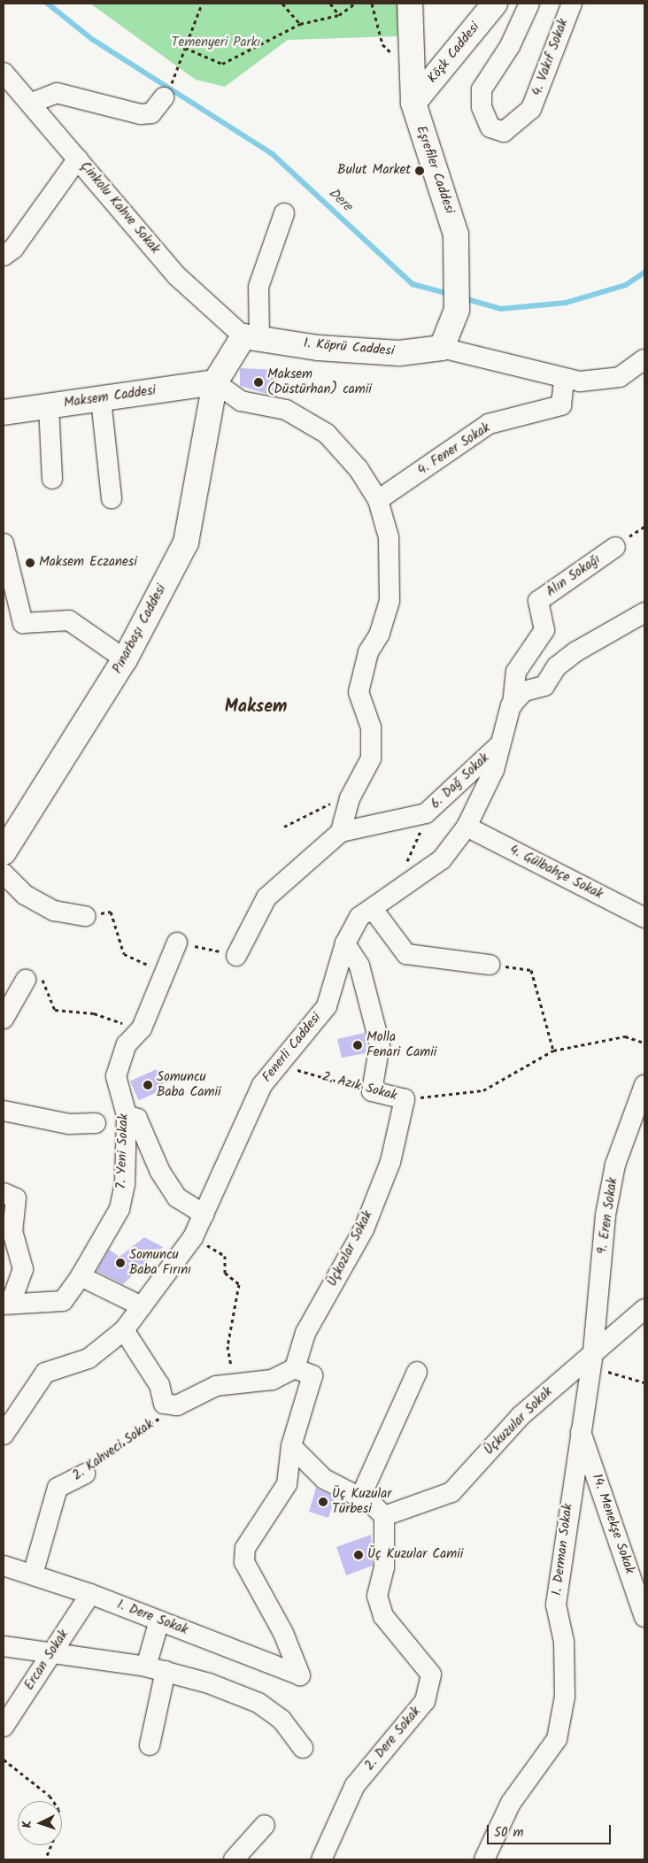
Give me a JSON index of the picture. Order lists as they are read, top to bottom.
{
  "streets": {
    "main road": [
      "Köşk Caddesi",
      "Eşrefiler Caddesi",
      "1. Köprü Caddesi",
      "Maksem Caddesi",
      "Pınarbaşı Caddesi"
    ],
    "street": [
      "4. Vakıf Sokak",
      "Çinkolu Kahve Sokak",
      "4. Fener Sokak",
      "Alın Sokağı",
      "6. Dağ Sokak",
      "4. Gülbahçe Sokak",
      "Fenerli Caddesi",
      "2. Azık Sokak",
      "7. Yeni Sokak",
      "9. Eren Sokak",
      "Üçkozlar Sokak",
      "Üçkuzular Sokak",
      "2. Kahveci Sokak",
      "14. Menekşe Sokak",
      "1. Derman Sokak",
      "1. Dere Sokak",
      "Ercan Sokak",
      "2. Dere Sokak"
    ]
  },
  "crossings": [
    ["Köşk Caddesi", "Eşrefiler Caddesi"],
    ["Eşrefiler Caddesi", "1. Köprü Caddesi"],
    ["Çinkolu Kahve Sokak", "1. Köprü Caddesi"],
    ["Maksem Caddesi", "Pınarbaşı Caddesi"],
    ["Alın Sokağı", "6. Dağ Sokak"],
    ["6. Dağ Sokak", "Fenerli Caddesi"],
    ["4. Gülbahçe Sokak", "Fenerli Caddesi"],
    ["Fenerli Caddesi", "2. Azık Sokak"],
    ["2. Azık Sokak", "Üçkozlar Sokak"],
    ["9. Eren Sokak", "Üçkuzular Sokak"],
    ["9. Eren Sokak", "1. Derman Sokak"],
    ["Üçkuzular Sokak", "1. Derman Sokak"],
    ["Üçkuzular Sokak", "2. Dere Sokak"],
    ["2. Kahveci Sokak", "1. Dere Sokak"],
    ["14. Menekşe Sokak", "1. Derman Sokak"],
    ["1. Dere Sokak", "Ercan Sokak"]
  ],
  "districts": ["Maksem"],
  "water": ["Dere"],
  "parks": ["Temenyeri Parkı"],
  "places": [
    "Bulut Market",
    "Maksem (Düstürhan) camii",
    "Maksem Eczanesi",
    "Molla Fenari Camii",
    "Somuncu Baba Camii",
    "Somuncu Baba Fırını",
    "Üç Kuzular Türbesi",
    "Üç Kuzular Camii"
  ],
  "scale_bar": "50 m",
  "north": "left"
}
